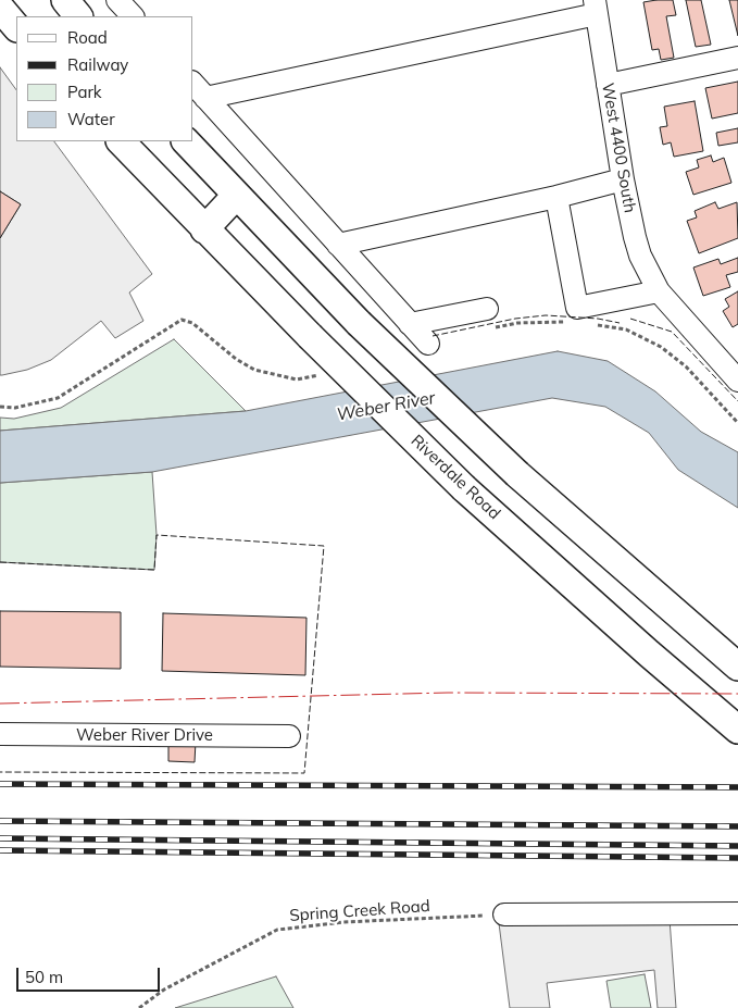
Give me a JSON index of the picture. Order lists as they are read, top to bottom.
{
  "streets": {
    "main road": ["Riverdale Road"],
    "street": ["West 4400 South", "Weber River Drive"],
    "path": ["Spring Creek Road"]
  },
  "water": ["Weber River"],
  "legend": [
    "Road",
    "Railway",
    "Park",
    "Water"
  ],
  "scale_bar": "50 m"
}
